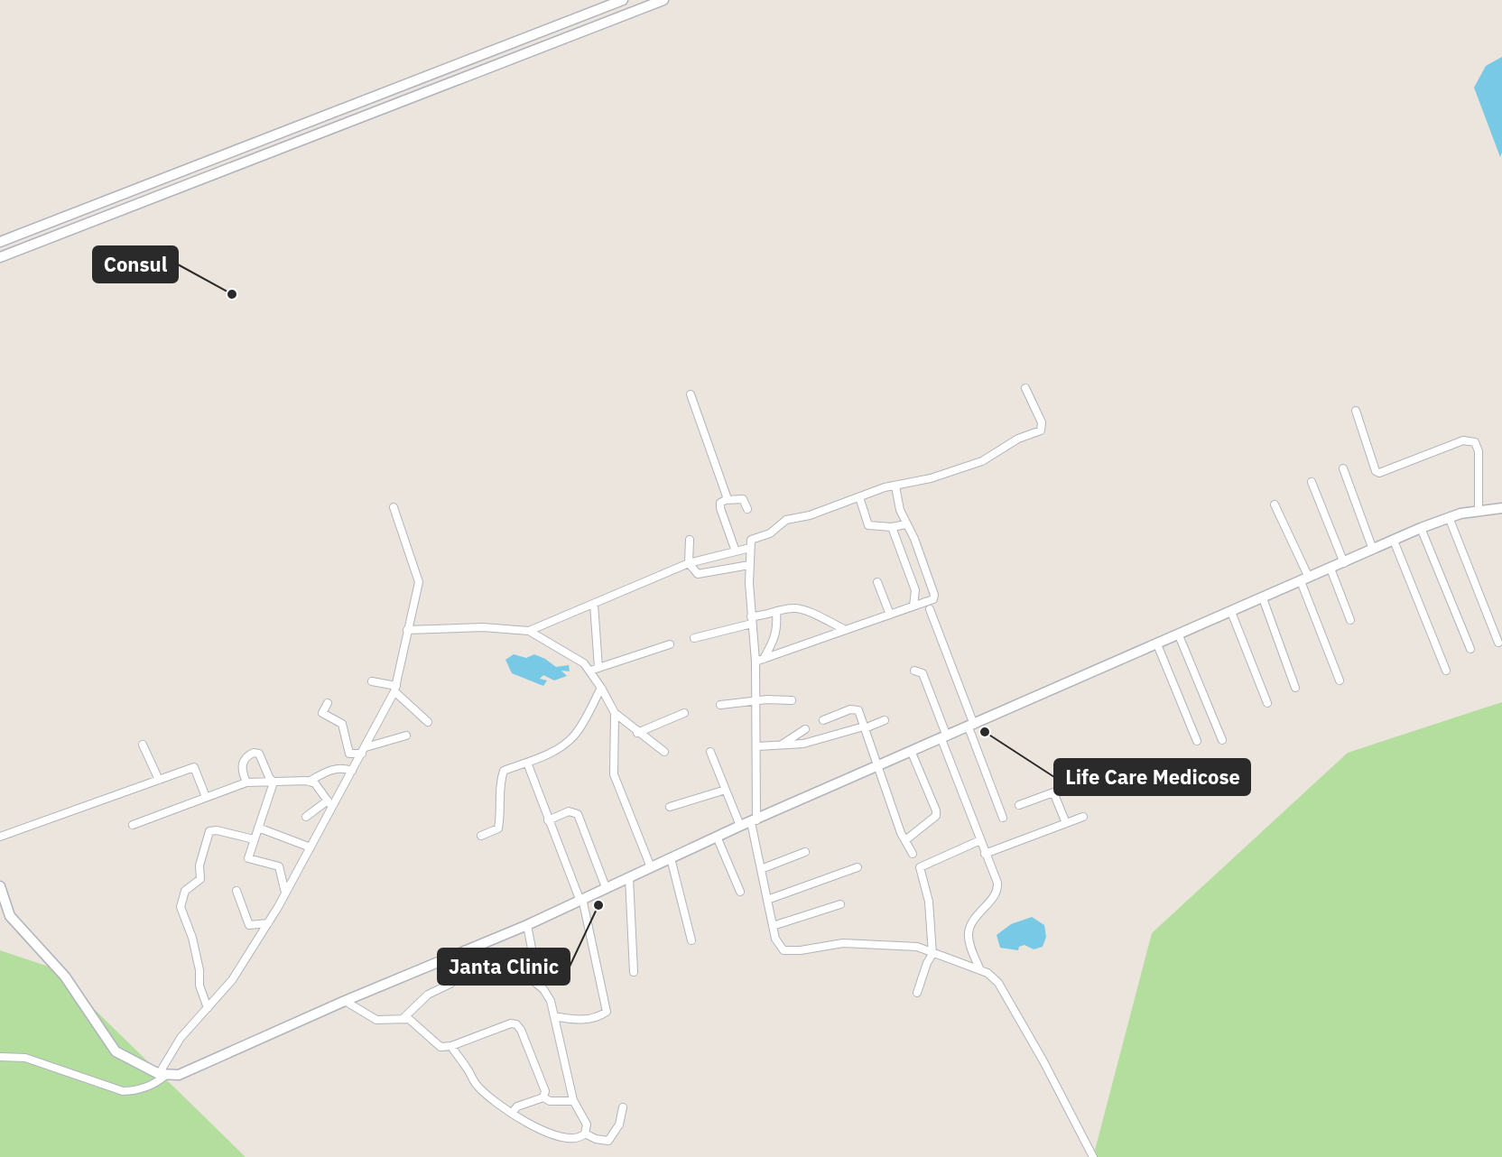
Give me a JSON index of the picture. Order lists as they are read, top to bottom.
{
  "places": ["Consul", "Life Care Medicose", "Janta Clinic"]
}
